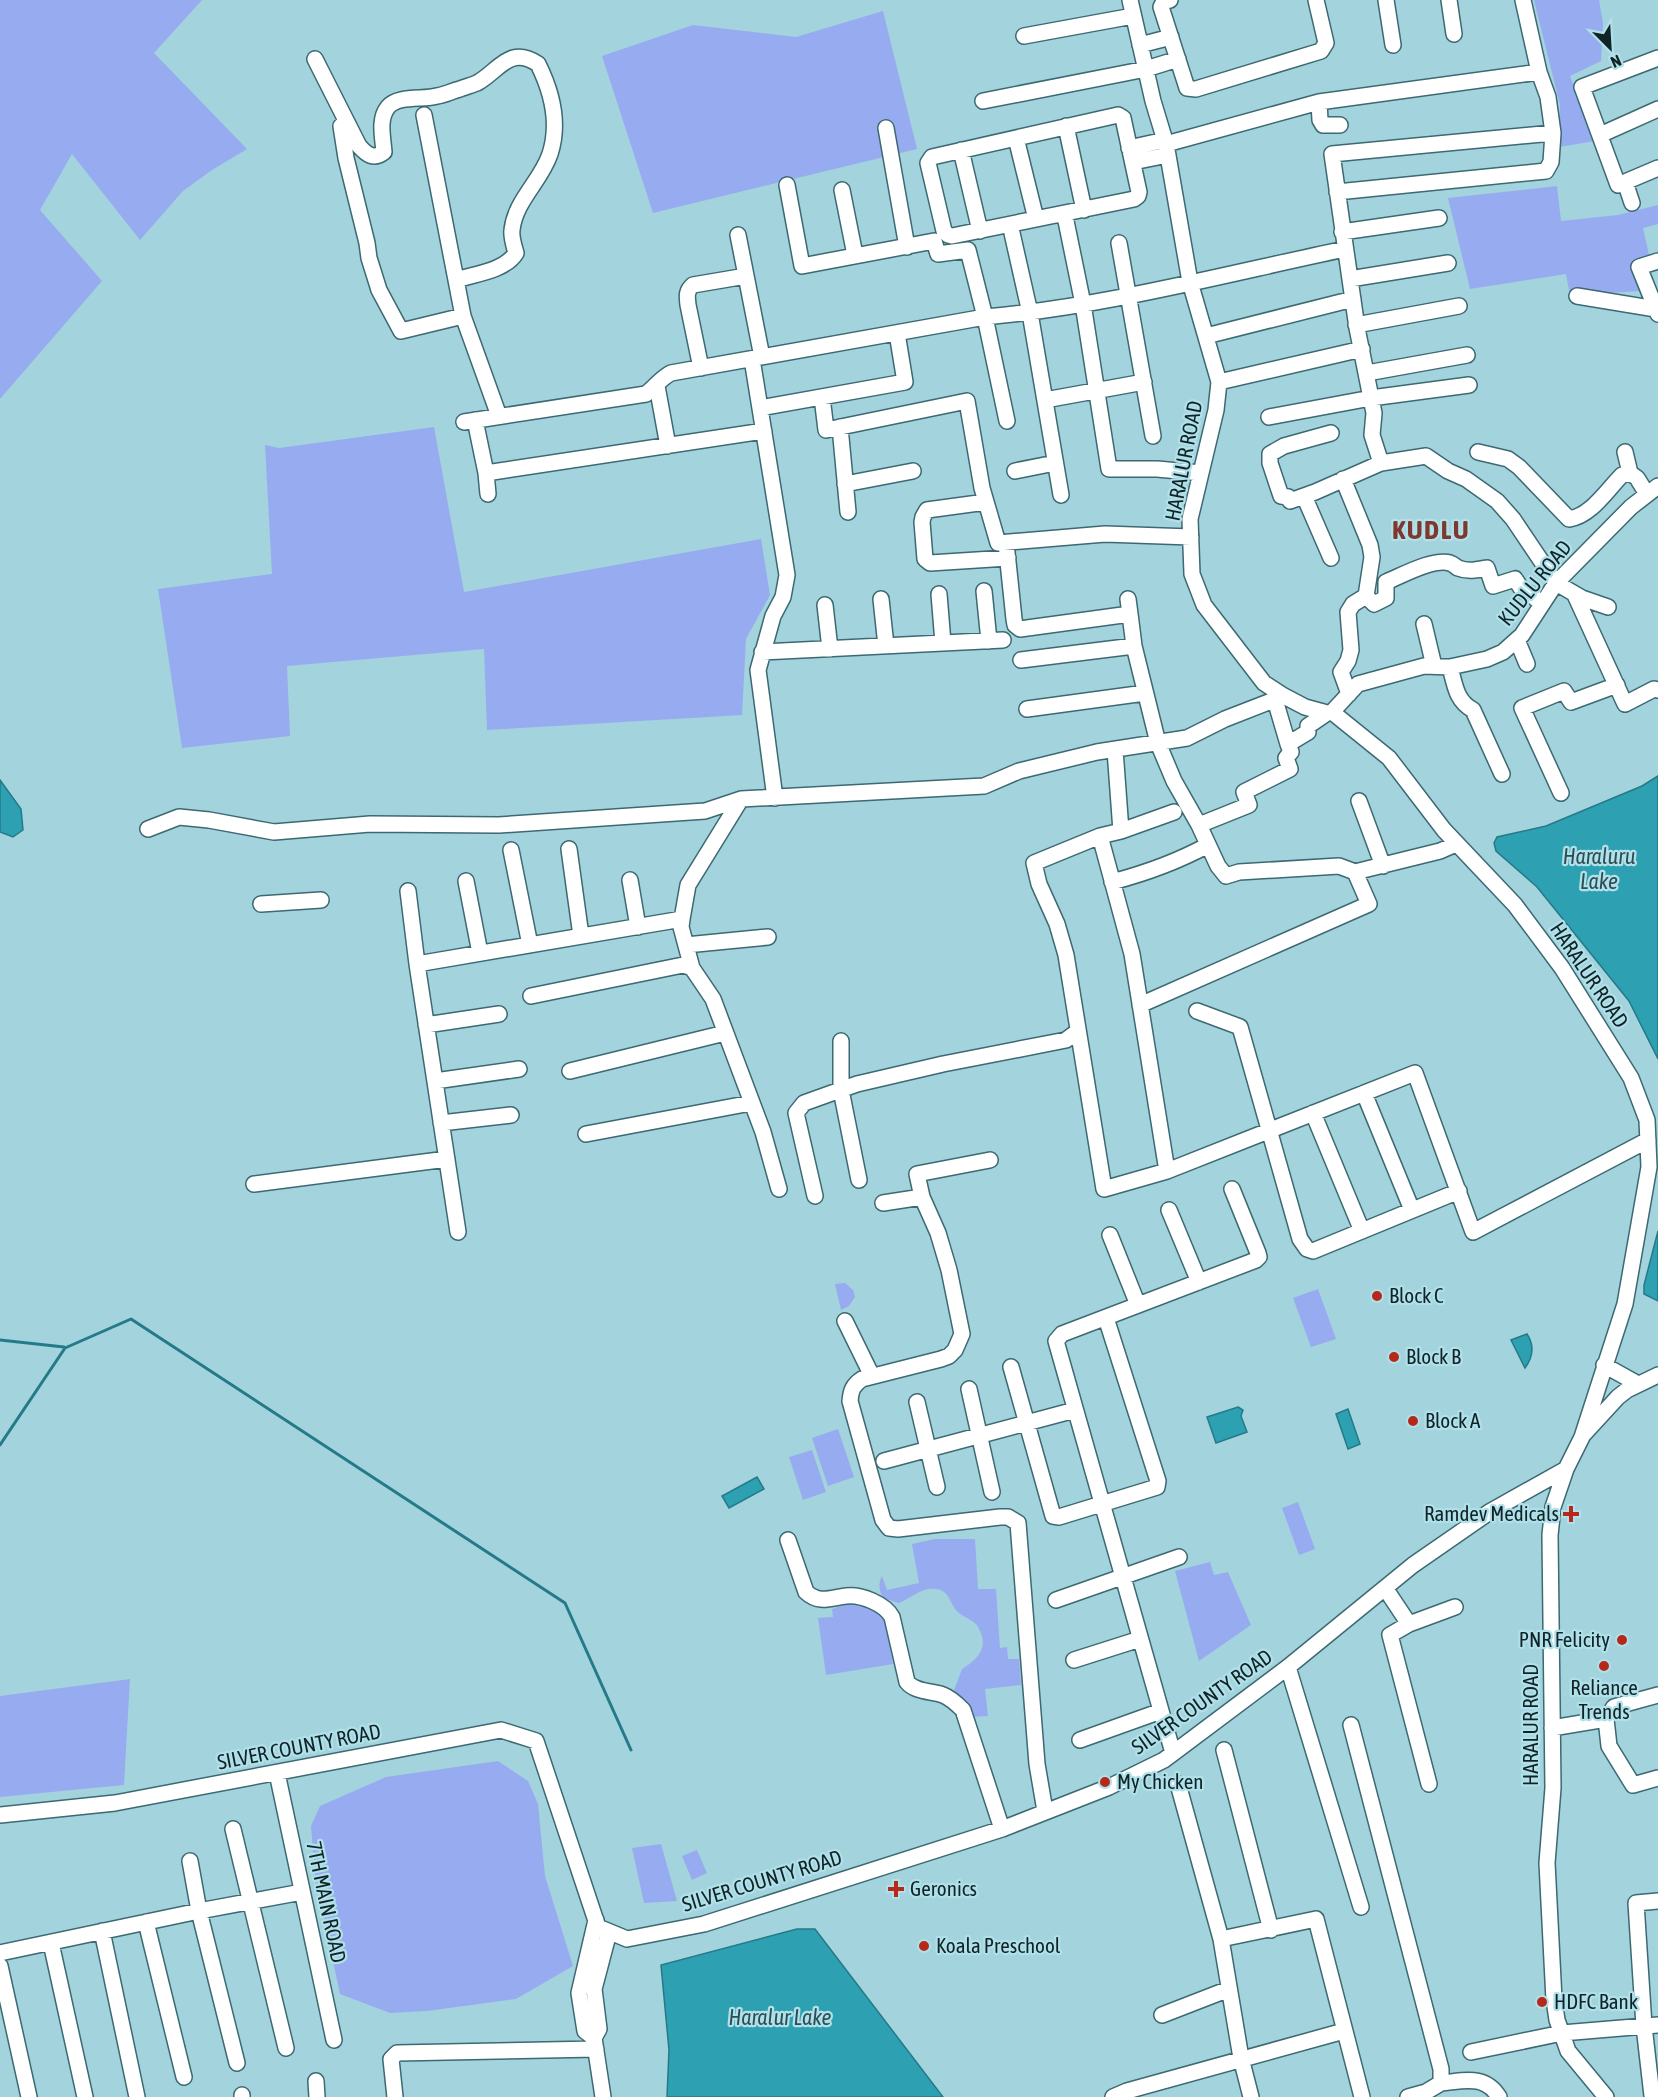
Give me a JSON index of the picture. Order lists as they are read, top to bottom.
{
  "streets": {
    "street": [
      "HARALUR ROAD",
      "KUDLU ROAD",
      "SILVER COUNTY ROAD",
      "7TH MAIN ROAD"
    ]
  },
  "crossings": [
    ["HARALUR ROAD", "KUDLU ROAD"],
    ["HARALUR ROAD", "SILVER COUNTY ROAD"],
    ["SILVER COUNTY ROAD", "7TH MAIN ROAD"]
  ],
  "districts": ["KUDLU"],
  "water": ["Haraluru Lake", "Haralur Lake"],
  "places": {
    "other": [
      "Block C",
      "Block B",
      "Block A",
      "PNR Felicity",
      "Reliance Trends",
      "My Chicken",
      "Koala Preschool",
      "HDFC Bank"
    ],
    "health": ["Ramdev Medicals", "Geronics"]
  },
  "north": "bottom right"
}
